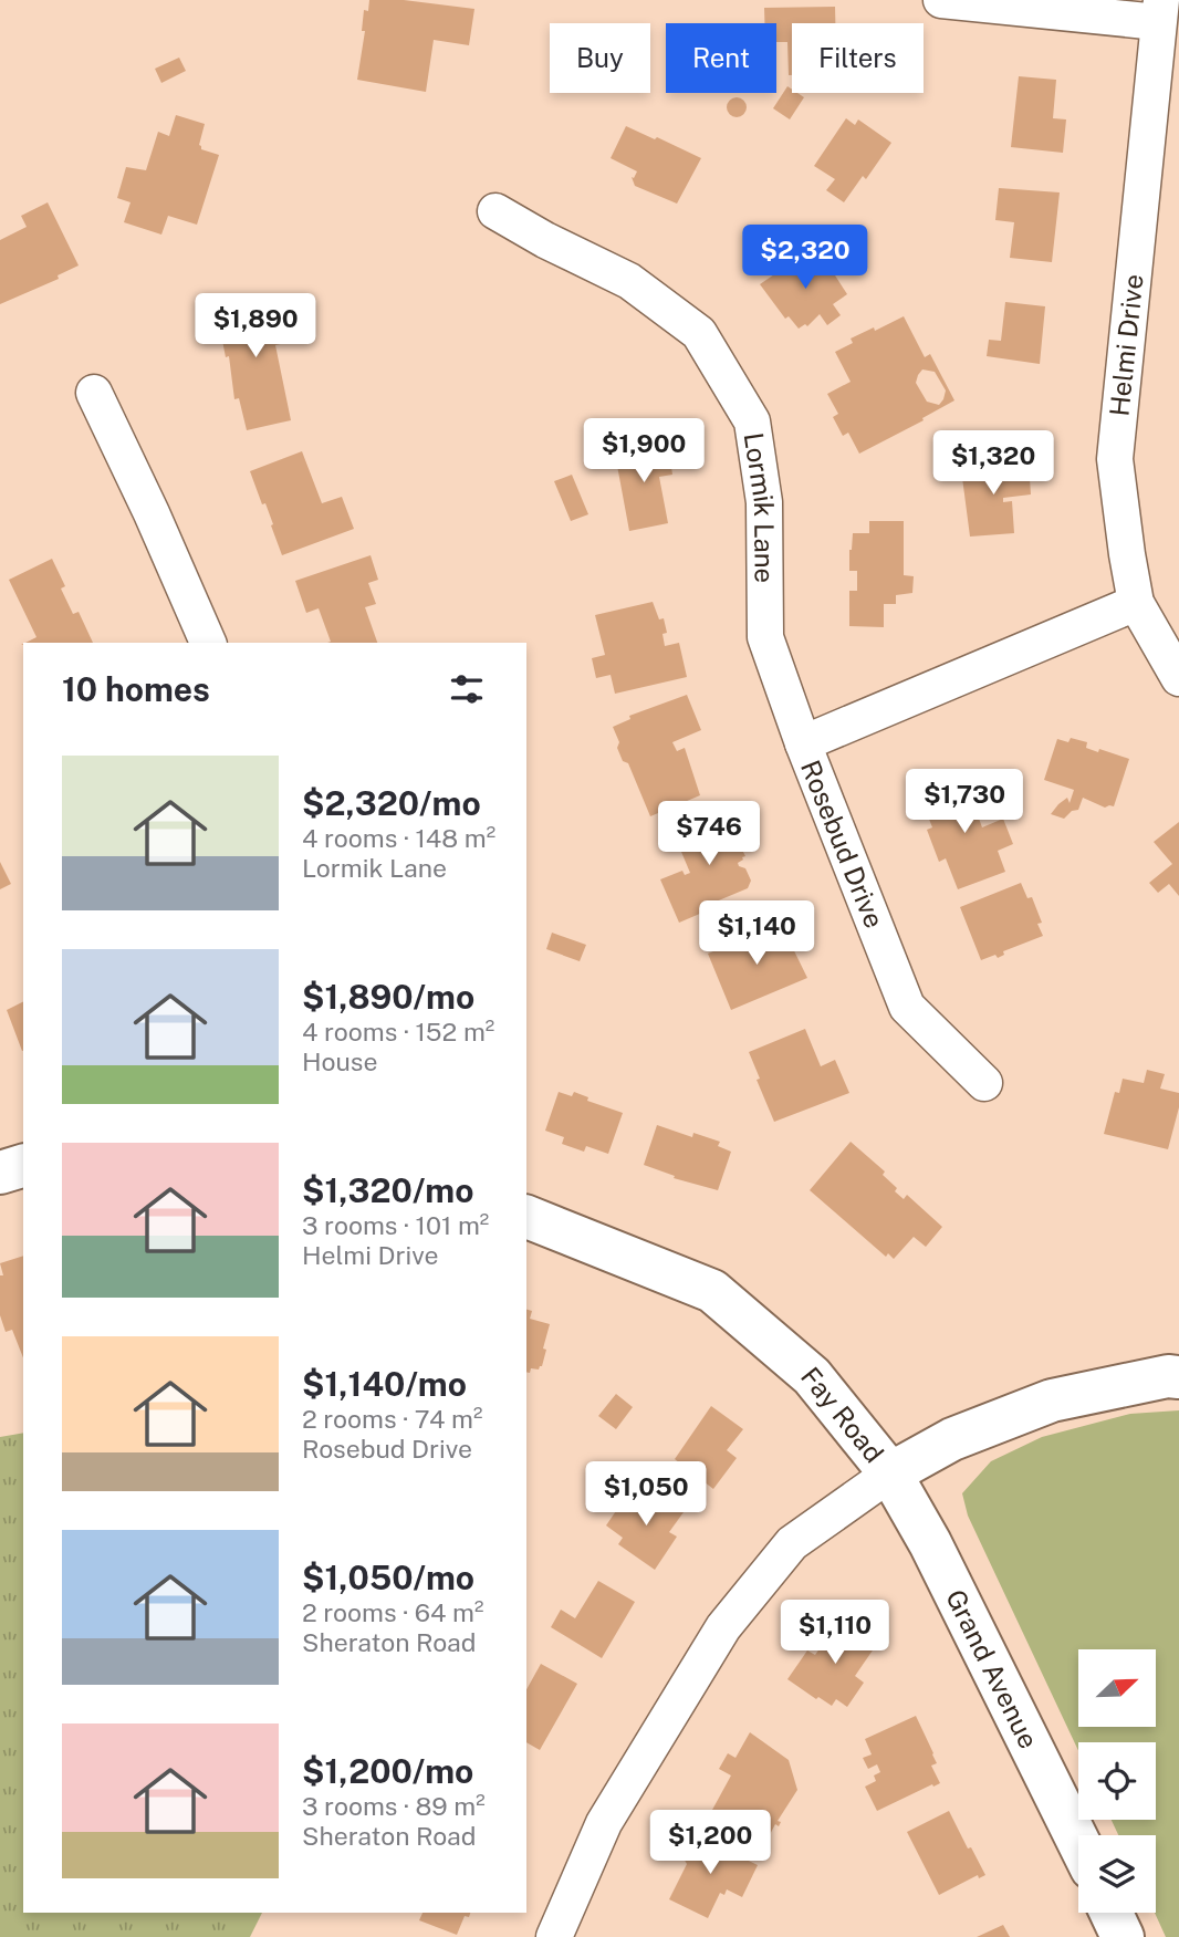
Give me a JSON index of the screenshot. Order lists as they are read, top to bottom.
{
  "streets": {
    "street": [
      "Helmi Drive",
      "Lormik Lane",
      "Rosebud Drive",
      "Fay Road",
      "Grand Avenue"
    ]
  },
  "crossings": [
    ["Helmi Drive", "Rosebud Drive"],
    ["Lormik Lane", "Rosebud Drive"],
    ["Fay Road", "Grand Avenue"]
  ],
  "north": "top right",
  "page": {
    "chip": ["Buy", "Rent", "Filters"],
    "price": [
      "$2,320",
      "$1,890",
      "$1,900",
      "$1,320",
      "$1,730",
      "$746",
      "$1,140",
      "$1,050",
      "$1,110",
      "$1,200"
    ],
    "heading": "10 homes",
    "list": [
      {
        "name": "$2,320/mo",
        "note": "4 rooms · 148 m² · Lormik Lane"
      },
      {
        "name": "$1,890/mo",
        "note": "4 rooms · 152 m² · House"
      },
      {
        "name": "$1,320/mo",
        "note": "3 rooms · 101 m² · Helmi Drive"
      },
      {
        "name": "$1,140/mo",
        "note": "2 rooms · 74 m² · Rosebud Drive"
      },
      {
        "name": "$1,050/mo",
        "note": "2 rooms · 64 m² · Sheraton Road"
      },
      {
        "name": "$1,200/mo",
        "note": "3 rooms · 89 m² · Sheraton Road"
      }
    ]
  }
}
